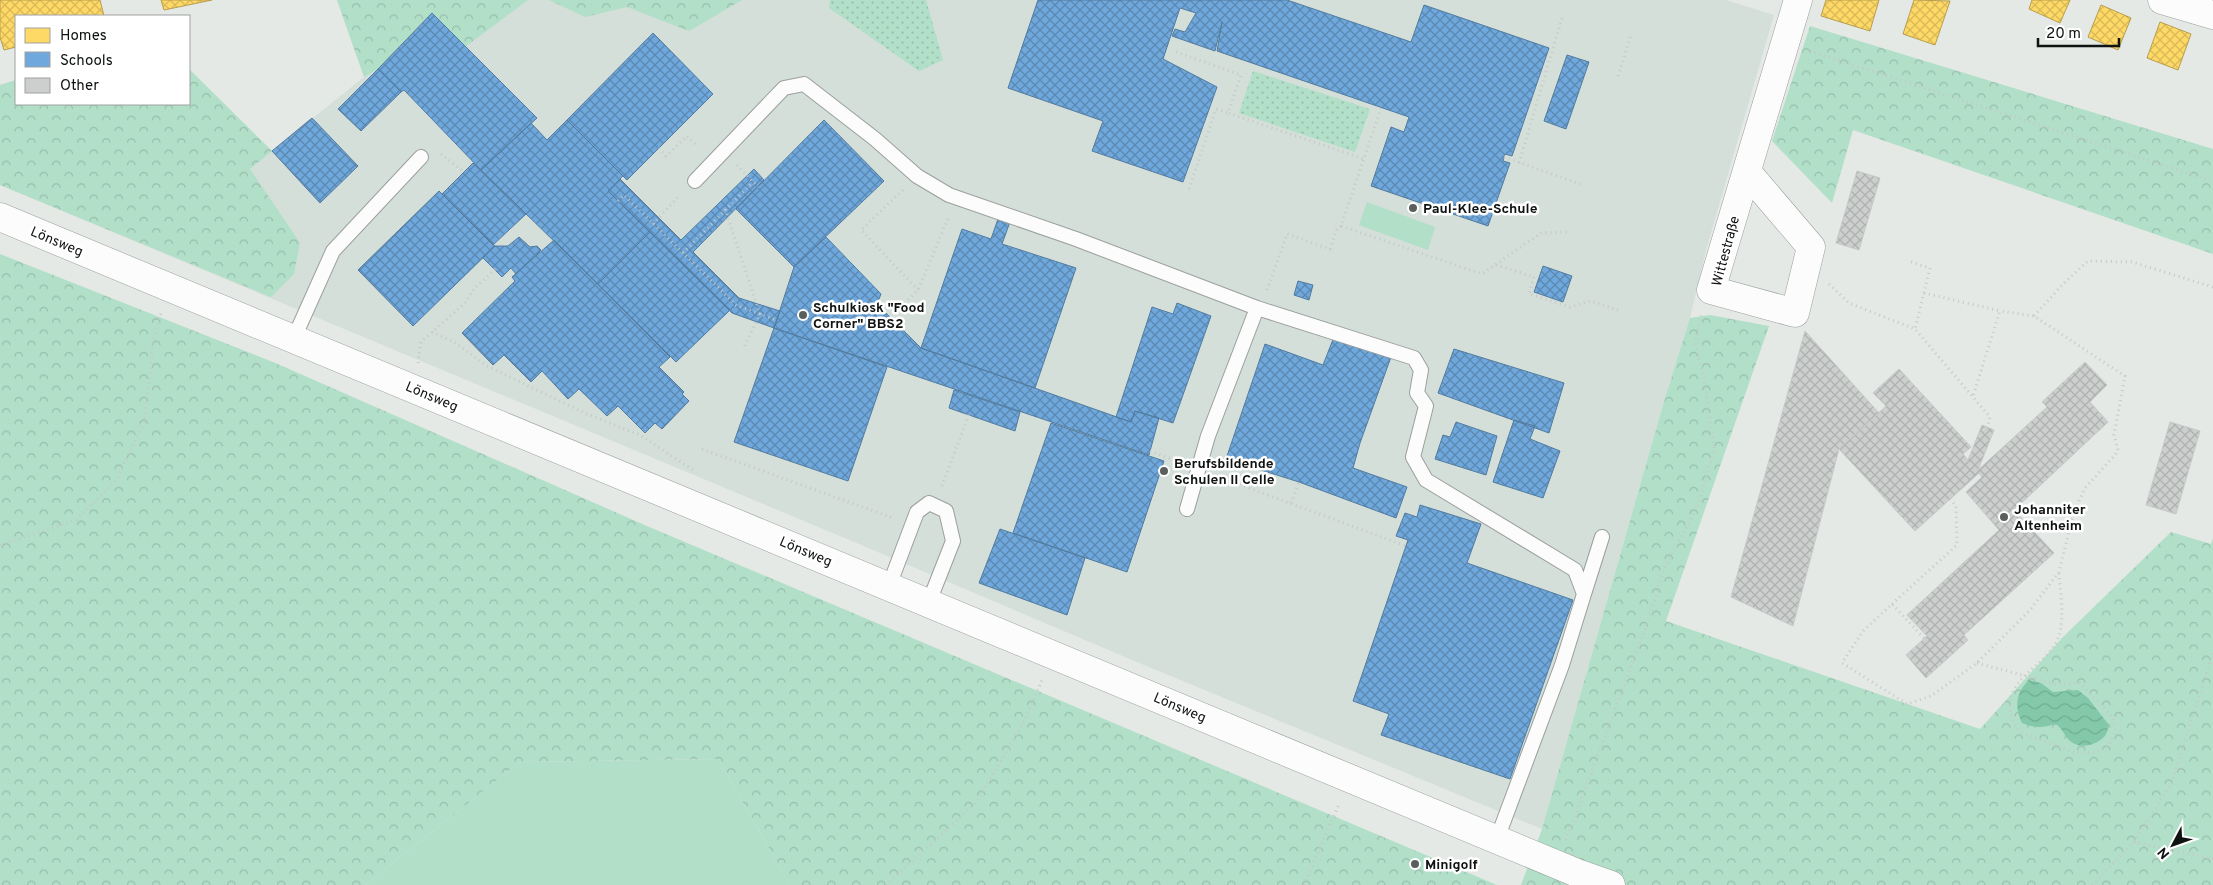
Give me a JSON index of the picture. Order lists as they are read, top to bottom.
{
  "streets": {
    "street": ["Lönsweg", "Wittestraße"]
  },
  "places": [
    "Paul-Klee-Schule",
    "Schulkiosk \"Food Corner\" BBS2",
    "Berufsbildende Schulen II Celle",
    "Johanniter Altenheim",
    "Minigolf"
  ],
  "legend": ["Homes", "Schools", "Other"],
  "scale_bar": "20 m",
  "north": "bottom left"
}
